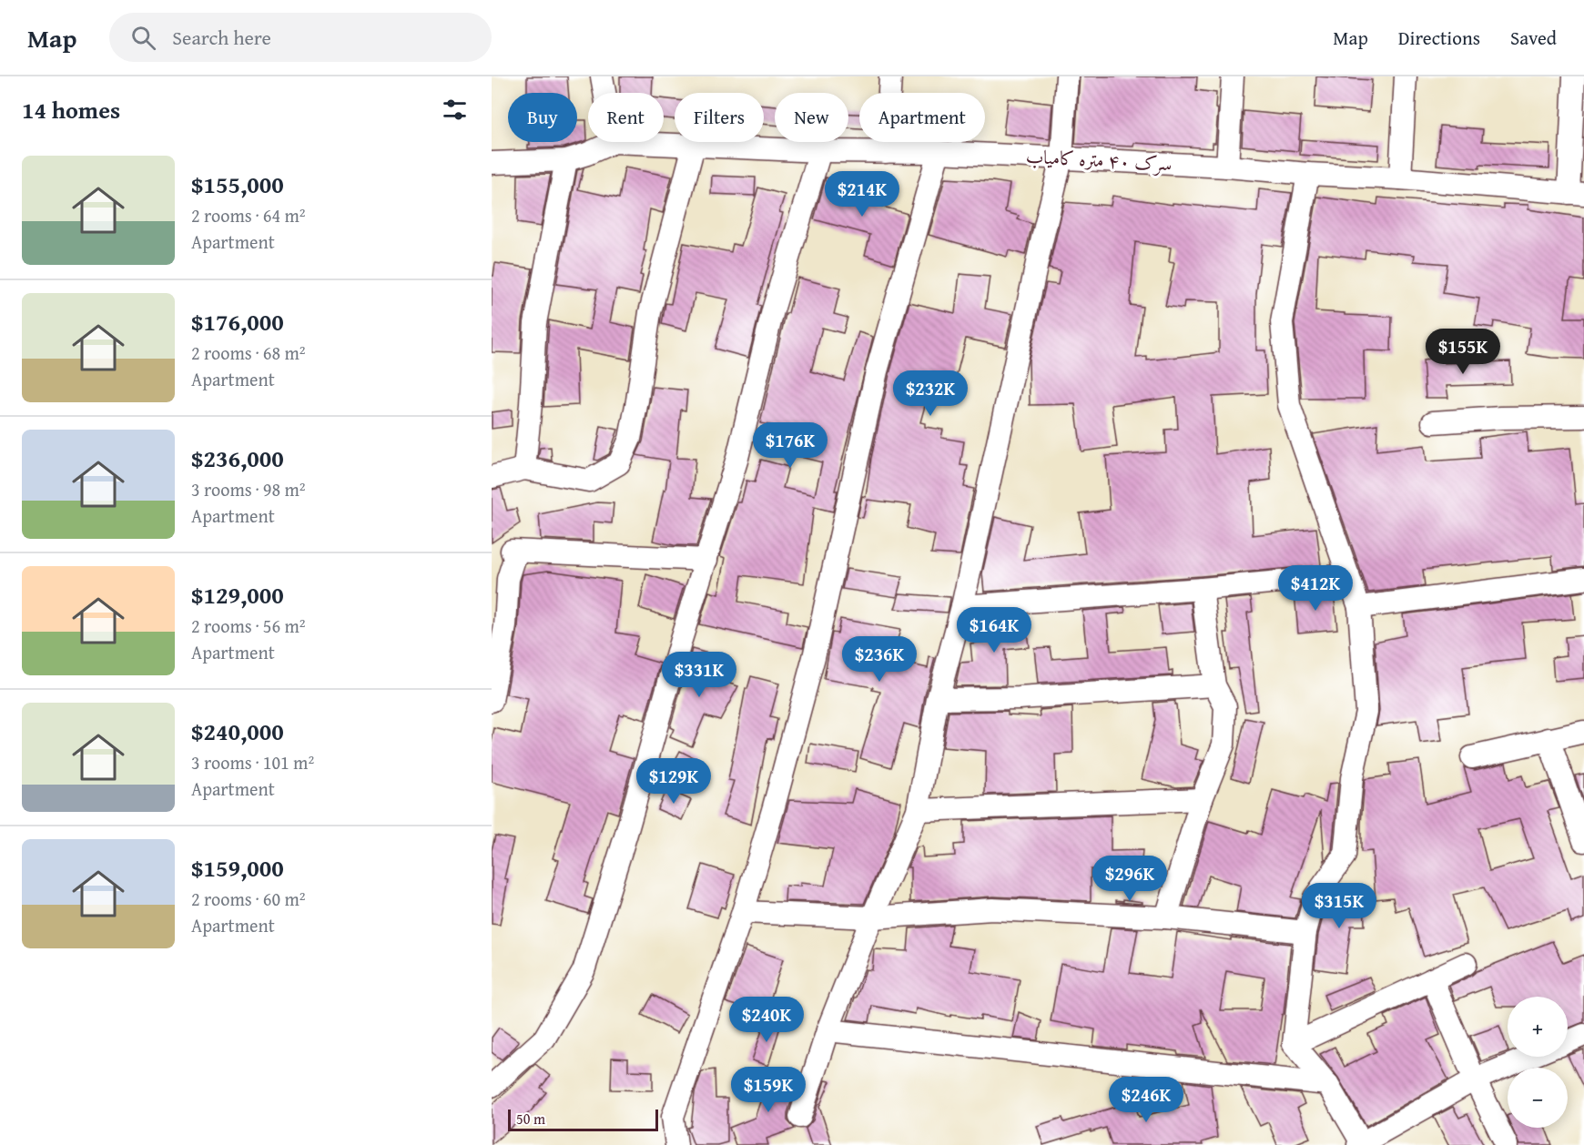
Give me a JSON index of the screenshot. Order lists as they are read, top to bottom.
{
  "streets": {
    "street": ["سرک ۴۰ متره کامیاب"]
  },
  "scale_bar": "50 m",
  "page": {
    "header": "Map",
    "search": "Search here",
    "nav": ["Map", "Directions", "Saved"],
    "heading": "14 homes",
    "chip": [
      "Buy",
      "Rent",
      "Filters",
      "New",
      "Apartment"
    ],
    "list": [
      {
        "name": "$155,000",
        "note": "2 rooms · 64 m² · Apartment"
      },
      {
        "name": "$176,000",
        "note": "2 rooms · 68 m² · Apartment"
      },
      {
        "name": "$236,000",
        "note": "3 rooms · 98 m² · Apartment"
      },
      {
        "name": "$129,000",
        "note": "2 rooms · 56 m² · Apartment"
      },
      {
        "name": "$240,000",
        "note": "3 rooms · 101 m² · Apartment"
      },
      {
        "name": "$159,000",
        "note": "2 rooms · 60 m² · Apartment"
      }
    ],
    "price": [
      "$214K",
      "$155K",
      "$232K",
      "$176K",
      "$412K",
      "$164K",
      "$236K",
      "$331K",
      "$129K",
      "$296K",
      "$315K",
      "$240K",
      "$159K",
      "$246K"
    ],
    "map_buttons": ["+", "−"],
    "scale": "50 m"
  }
}
